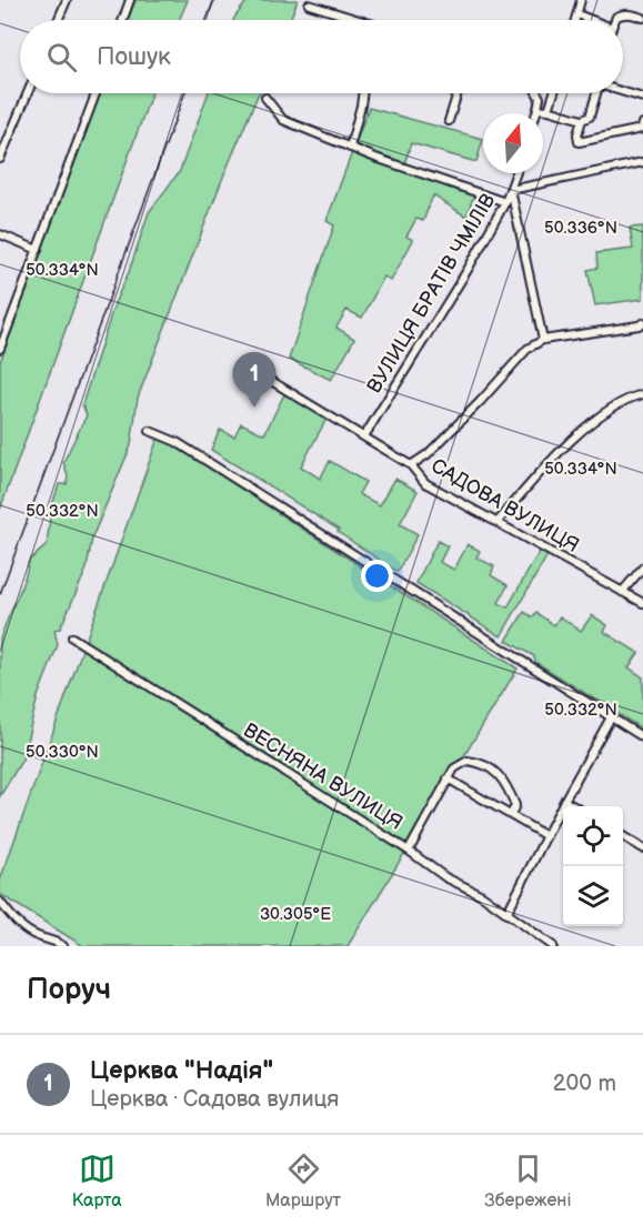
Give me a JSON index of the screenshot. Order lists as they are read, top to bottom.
{
  "streets": {
    "street": ["ВУЛИЦЯ БРАТІВ ЧМІЛІВ", "САДОВА ВУЛИЦЯ", "ВЕСНЯНА ВУЛИЦЯ"]
  },
  "crossings": [
    ["ВУЛИЦЯ БРАТІВ ЧМІЛІВ", "САДОВА ВУЛИЦЯ"]
  ],
  "north": "top",
  "page": {
    "search": "Пошук",
    "pins": "1",
    "heading": "Поруч",
    "list": [
      {
        "mark": "1",
        "name": "Церква \"Надія\"",
        "note": "Церква · Садова вулиця",
        "value": "200 m"
      }
    ],
    "nav": ["Карта", "Маршрут", "Збережені"]
  },
  "coordinates": [
    "50.336°N",
    "50.334°N",
    "50.332°N",
    "50.330°N",
    "30.305°E"
  ]
}
